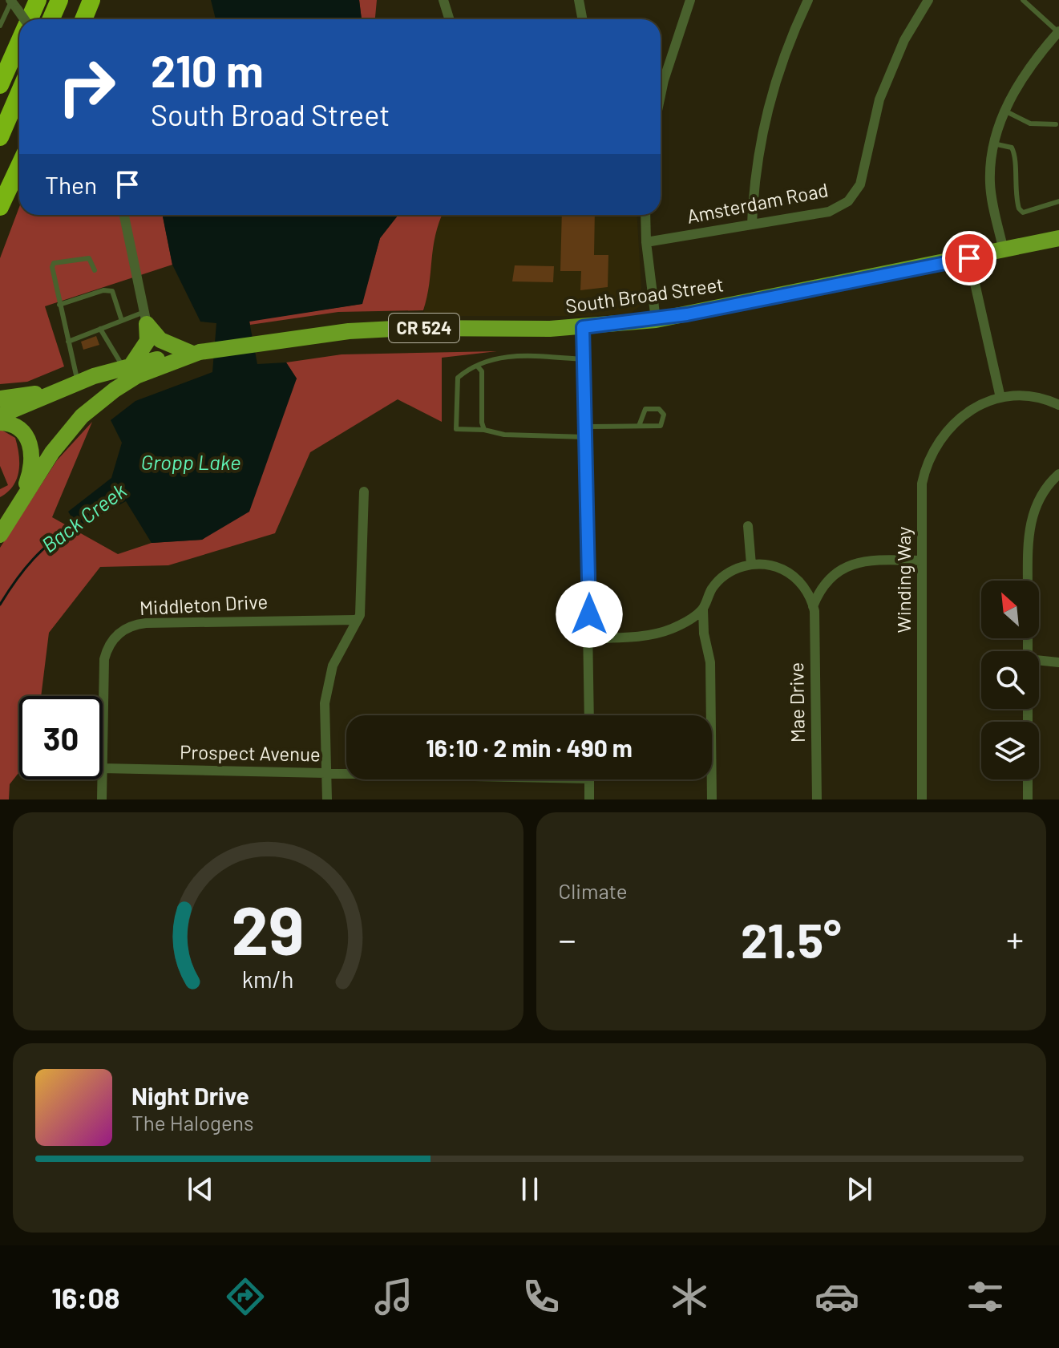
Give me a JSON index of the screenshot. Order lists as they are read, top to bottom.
{
  "streets": {
    "main road": ["South Broad Street", "CR 524"],
    "street": [
      "Amsterdam Road",
      "Winding Way",
      "Middleton Drive",
      "Mae Drive",
      "Prospect Avenue"
    ]
  },
  "water": ["Gropp Lake", "Back Creek"],
  "north": "top left",
  "page": {
    "turn": ["210 m", "South Broad Street"],
    "then": "Then",
    "limit": "30",
    "trip": "16:10 · 2 min · 490 m",
    "tile": "Climate",
    "heat": ["−", "21.5°", "+"],
    "song": ["Night Drive", "The Halogens"],
    "tabs": "16:08",
    "gauge": ["29", "km/h"]
  }
}
